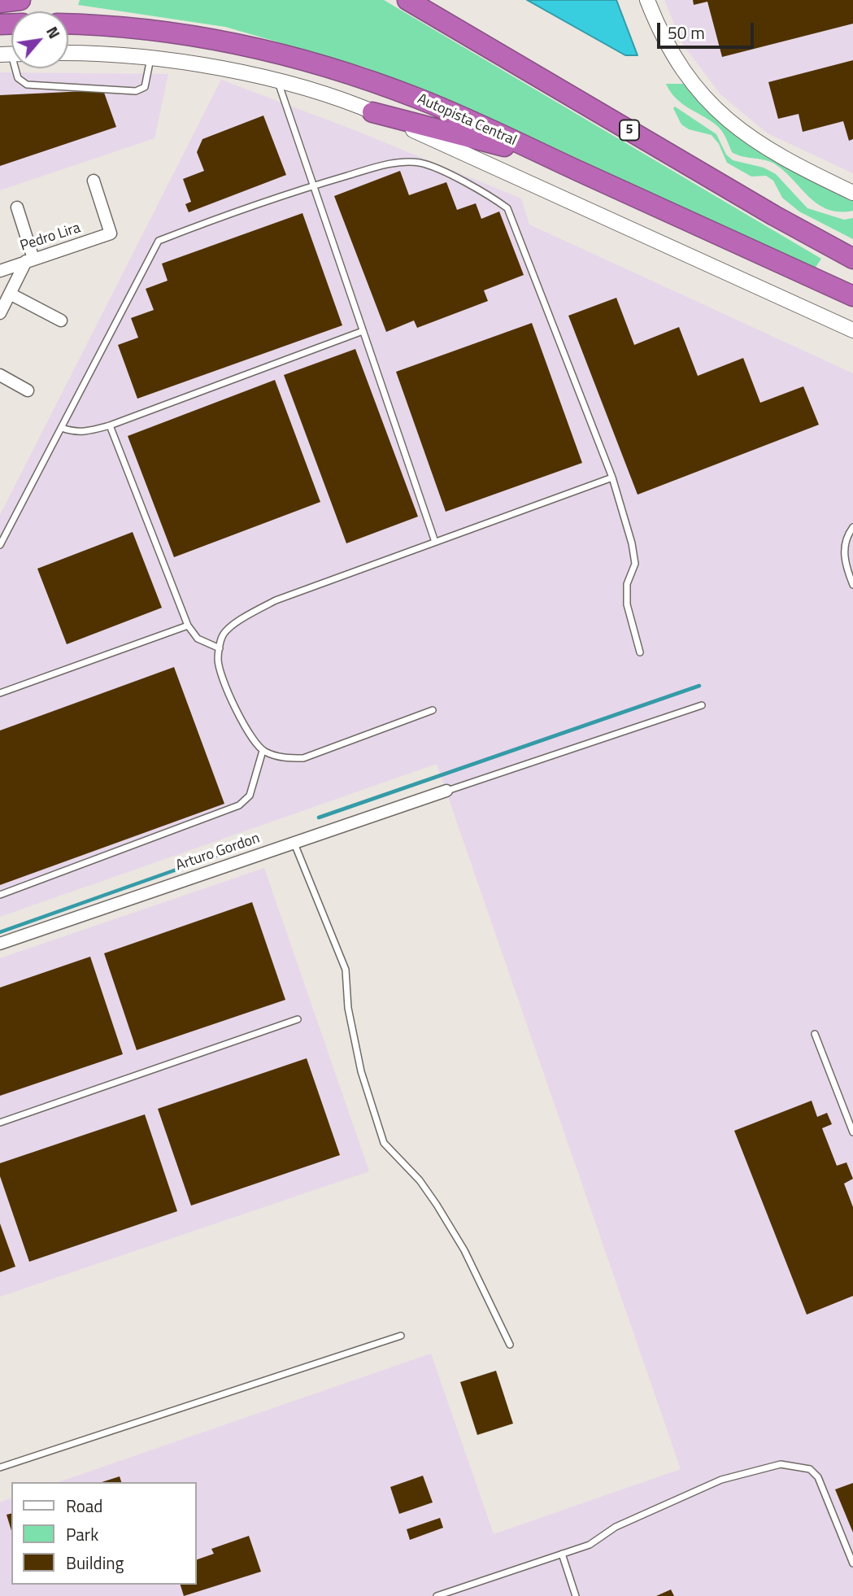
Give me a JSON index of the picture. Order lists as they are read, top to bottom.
{
  "streets": {
    "highway": ["Autopista Central", "5"],
    "street": ["Pedro Lira", "Arturo Gordon"]
  },
  "legend": ["Road", "Park", "Building"],
  "scale_bar": "50 m",
  "north": "top right"
}
